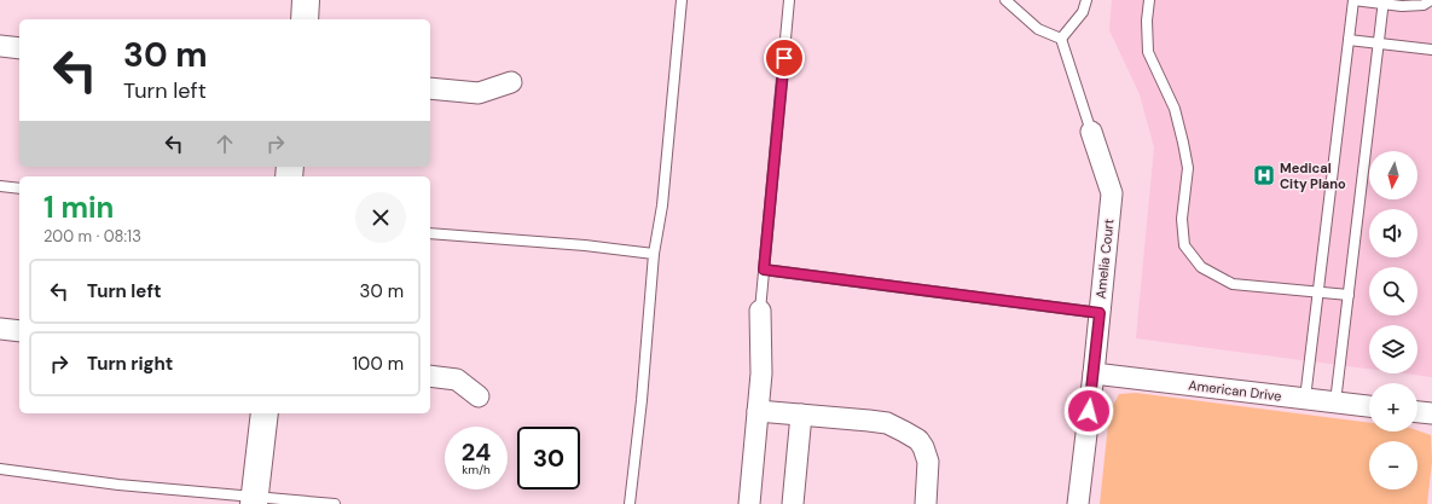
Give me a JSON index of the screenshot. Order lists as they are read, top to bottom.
{
  "streets": {
    "street": ["Amelia Court", "American Drive"]
  },
  "crossings": [
    ["Amelia Court", "American Drive"]
  ],
  "places": {
    "hospital": ["Medical City Plano"]
  },
  "north": "bottom",
  "page": {
    "turn": ["30 m", "Turn left"],
    "map_buttons": ["+", "−"],
    "heading": ["1 min", "200 m · 08:13"],
    "list": [
      {
        "name": "Turn left",
        "value": "30 m"
      },
      {
        "name": "Turn right",
        "value": "100 m"
      }
    ],
    "speed": "24 km/h",
    "limit": "30"
  }
}
